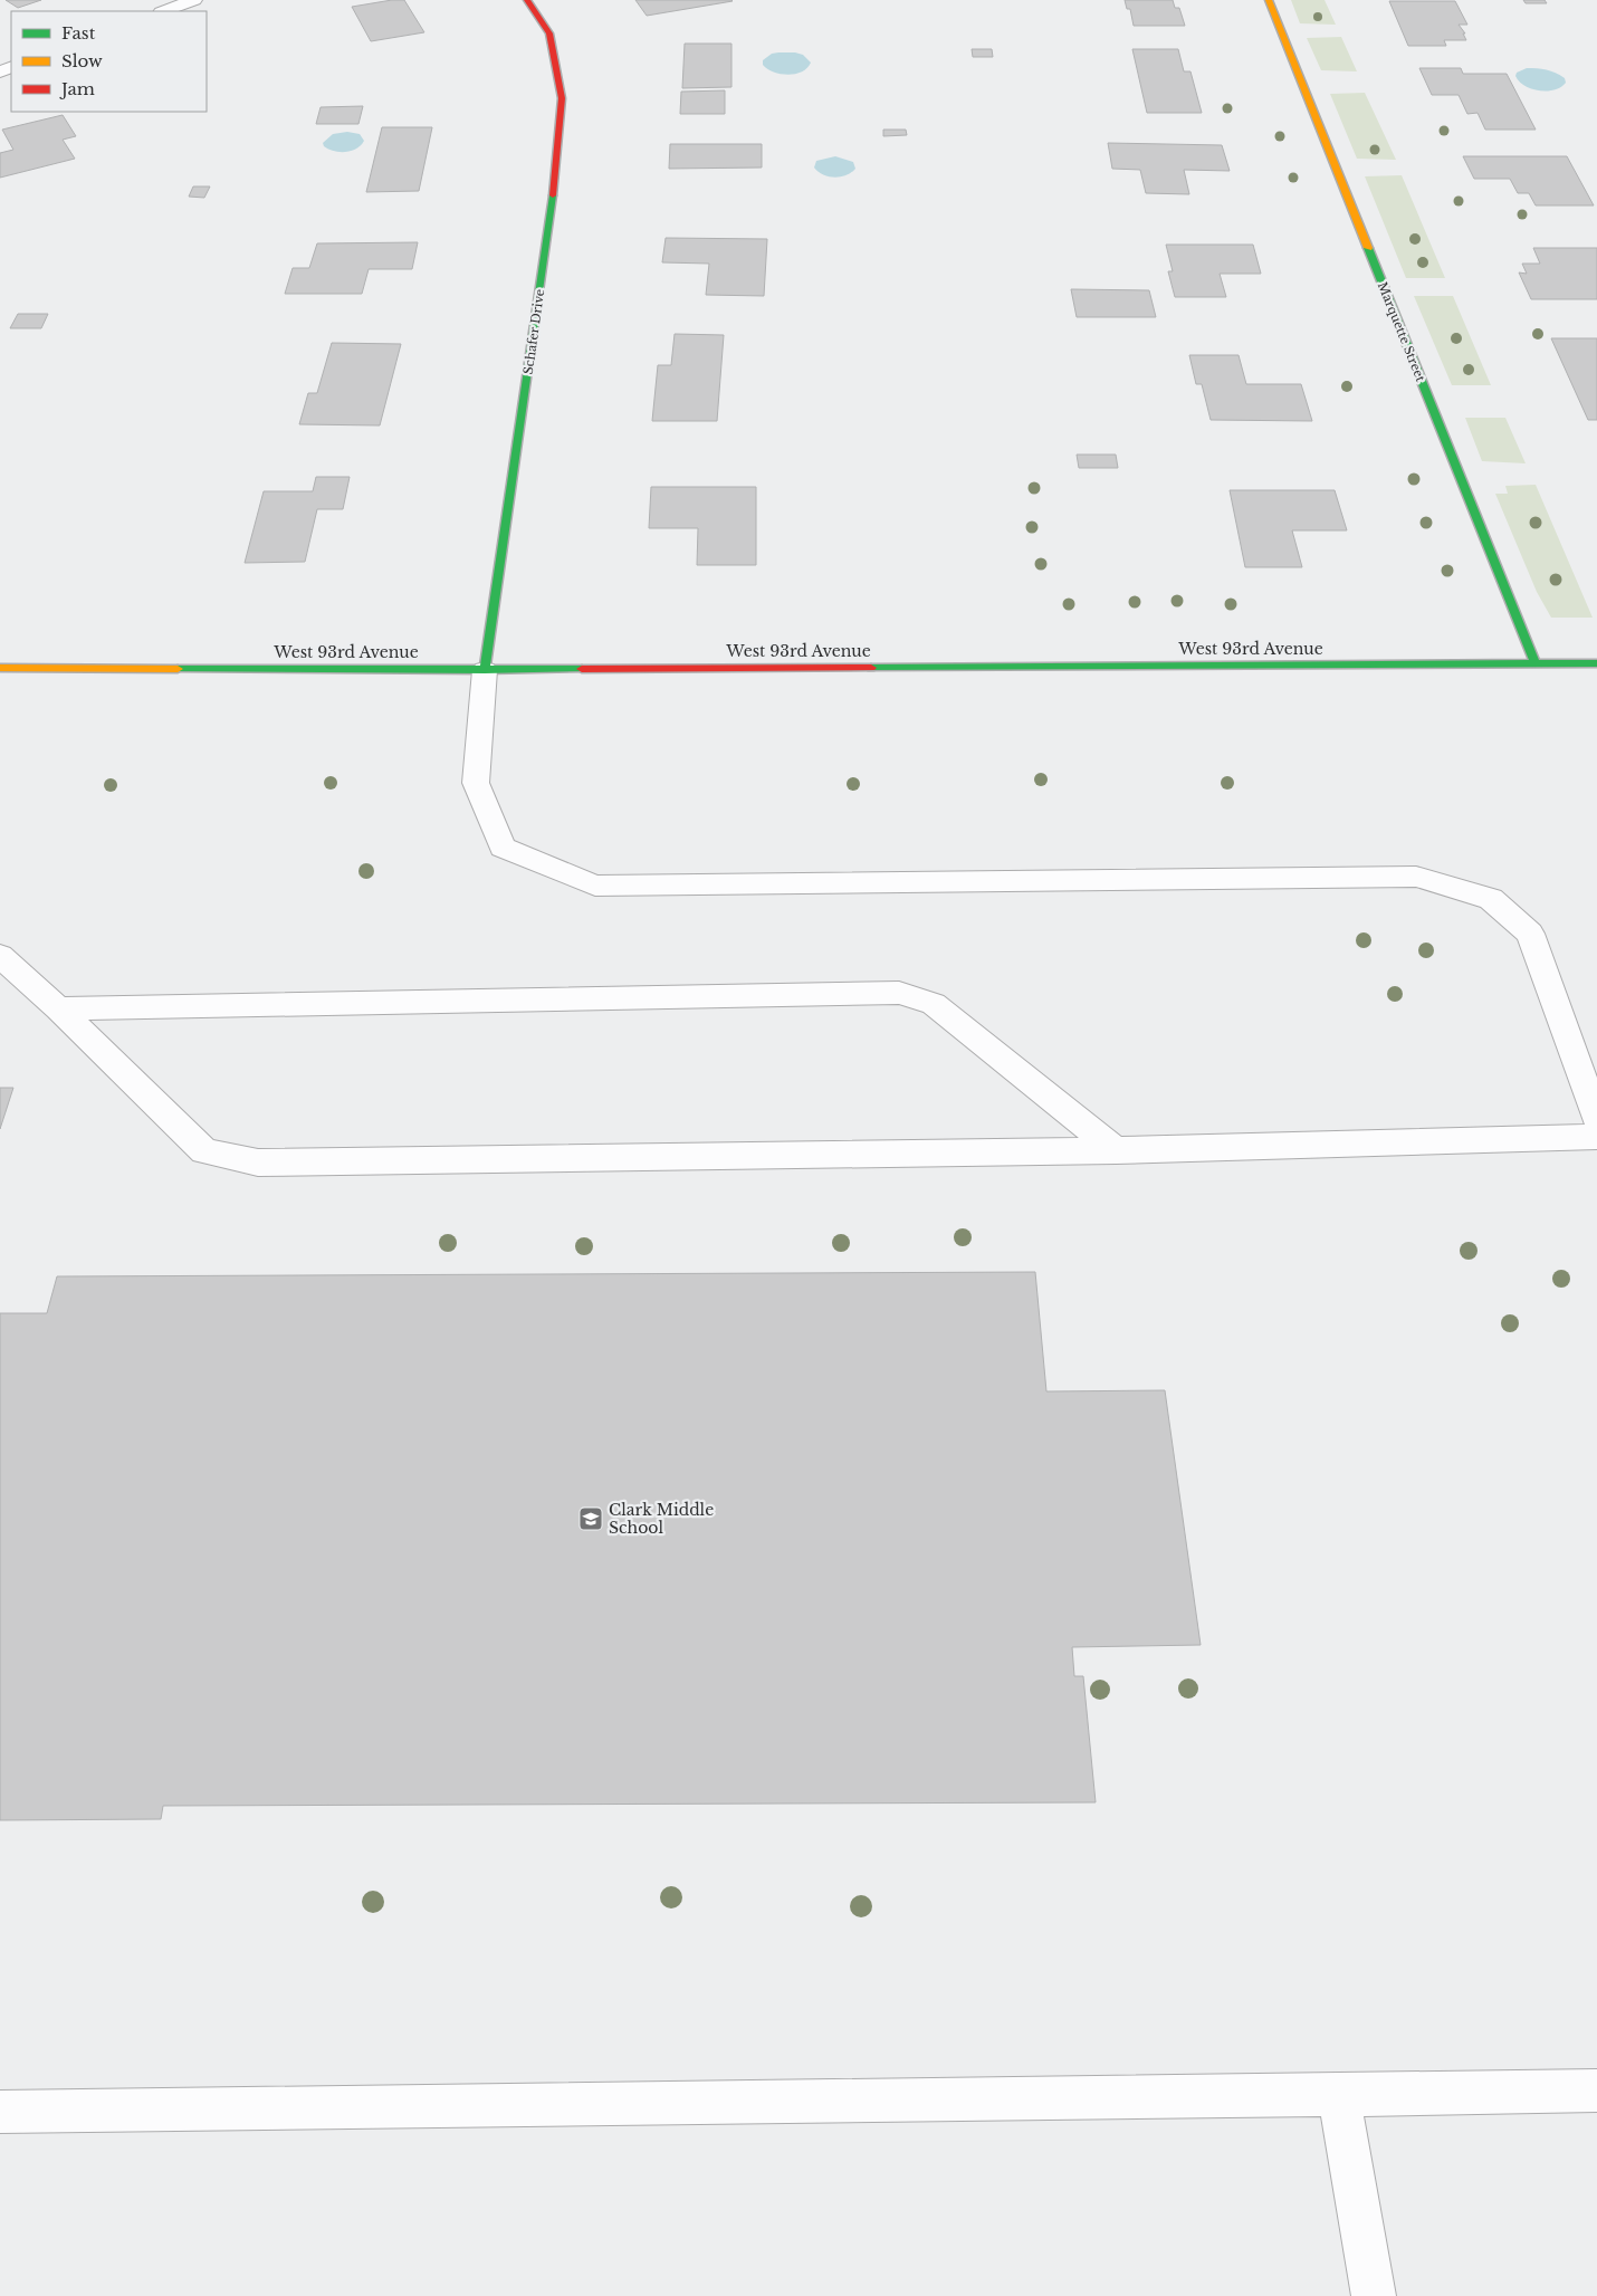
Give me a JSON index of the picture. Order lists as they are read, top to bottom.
{
  "streets": {
    "street": ["Schafer Drive", "Marquette Street", "West 93rd Avenue"]
  },
  "crossings": [
    ["Schafer Drive", "West 93rd Avenue"],
    ["Marquette Street", "West 93rd Avenue"]
  ],
  "places": {
    "school or university": ["Clark Middle School"]
  },
  "legend": ["Fast", "Slow", "Jam"]
}
